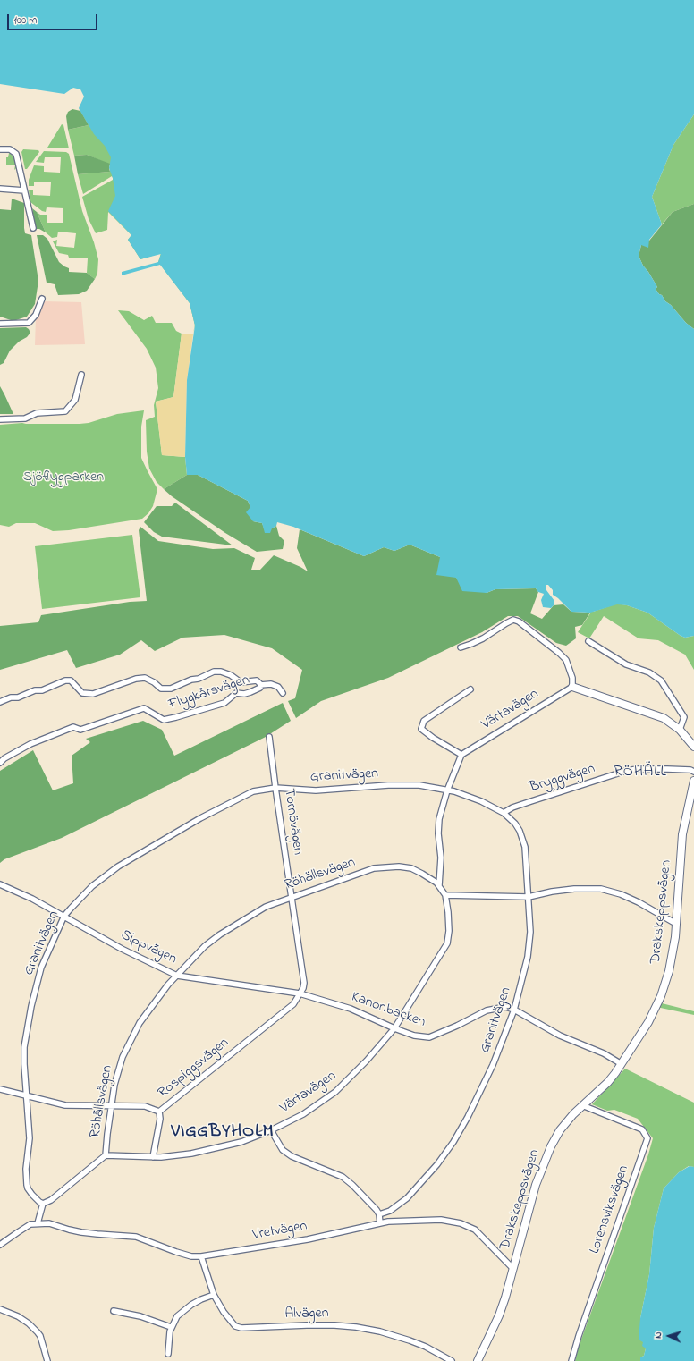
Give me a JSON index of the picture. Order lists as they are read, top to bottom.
{
  "streets": {
    "street": [
      "Flygkårsvägen",
      "Värtavägen",
      "Granitvägen",
      "Bryggvägen",
      "Tornövägen",
      "Röhällsvägen",
      "Drakskeppsvägen",
      "Sippvägen",
      "Kanonbacken",
      "Rospiggsvägen",
      "Lorensviksvägen",
      "Vretvägen",
      "Alvägen"
    ]
  },
  "crossings": [
    ["Värtavägen", "Röhällsvägen"],
    ["Värtavägen", "Kanonbacken"],
    ["Granitvägen", "Bryggvägen"],
    ["Granitvägen", "Tornövägen"],
    ["Granitvägen", "Sippvägen"],
    ["Granitvägen", "Kanonbacken"],
    ["Granitvägen", "Rospiggsvägen"],
    ["Tornövägen", "Röhällsvägen"],
    ["Tornövägen", "Sippvägen"],
    ["Tornövägen", "Kanonbacken"],
    ["Tornövägen", "Rospiggsvägen"],
    ["Röhällsvägen", "Sippvägen"],
    ["Röhällsvägen", "Rospiggsvägen"],
    ["Drakskeppsvägen", "Kanonbacken"],
    ["Drakskeppsvägen", "Lorensviksvägen"],
    ["Drakskeppsvägen", "Vretvägen"],
    ["Sippvägen", "Kanonbacken"],
    ["Sippvägen", "Rospiggsvägen"],
    ["Kanonbacken", "Rospiggsvägen"],
    ["Vretvägen", "Alvägen"]
  ],
  "districts": ["RÖHÄLL", "VIGGBYHOLM"],
  "parks": ["Sjöflygparken"],
  "scale_bar": "100 m",
  "north": "left"
}
